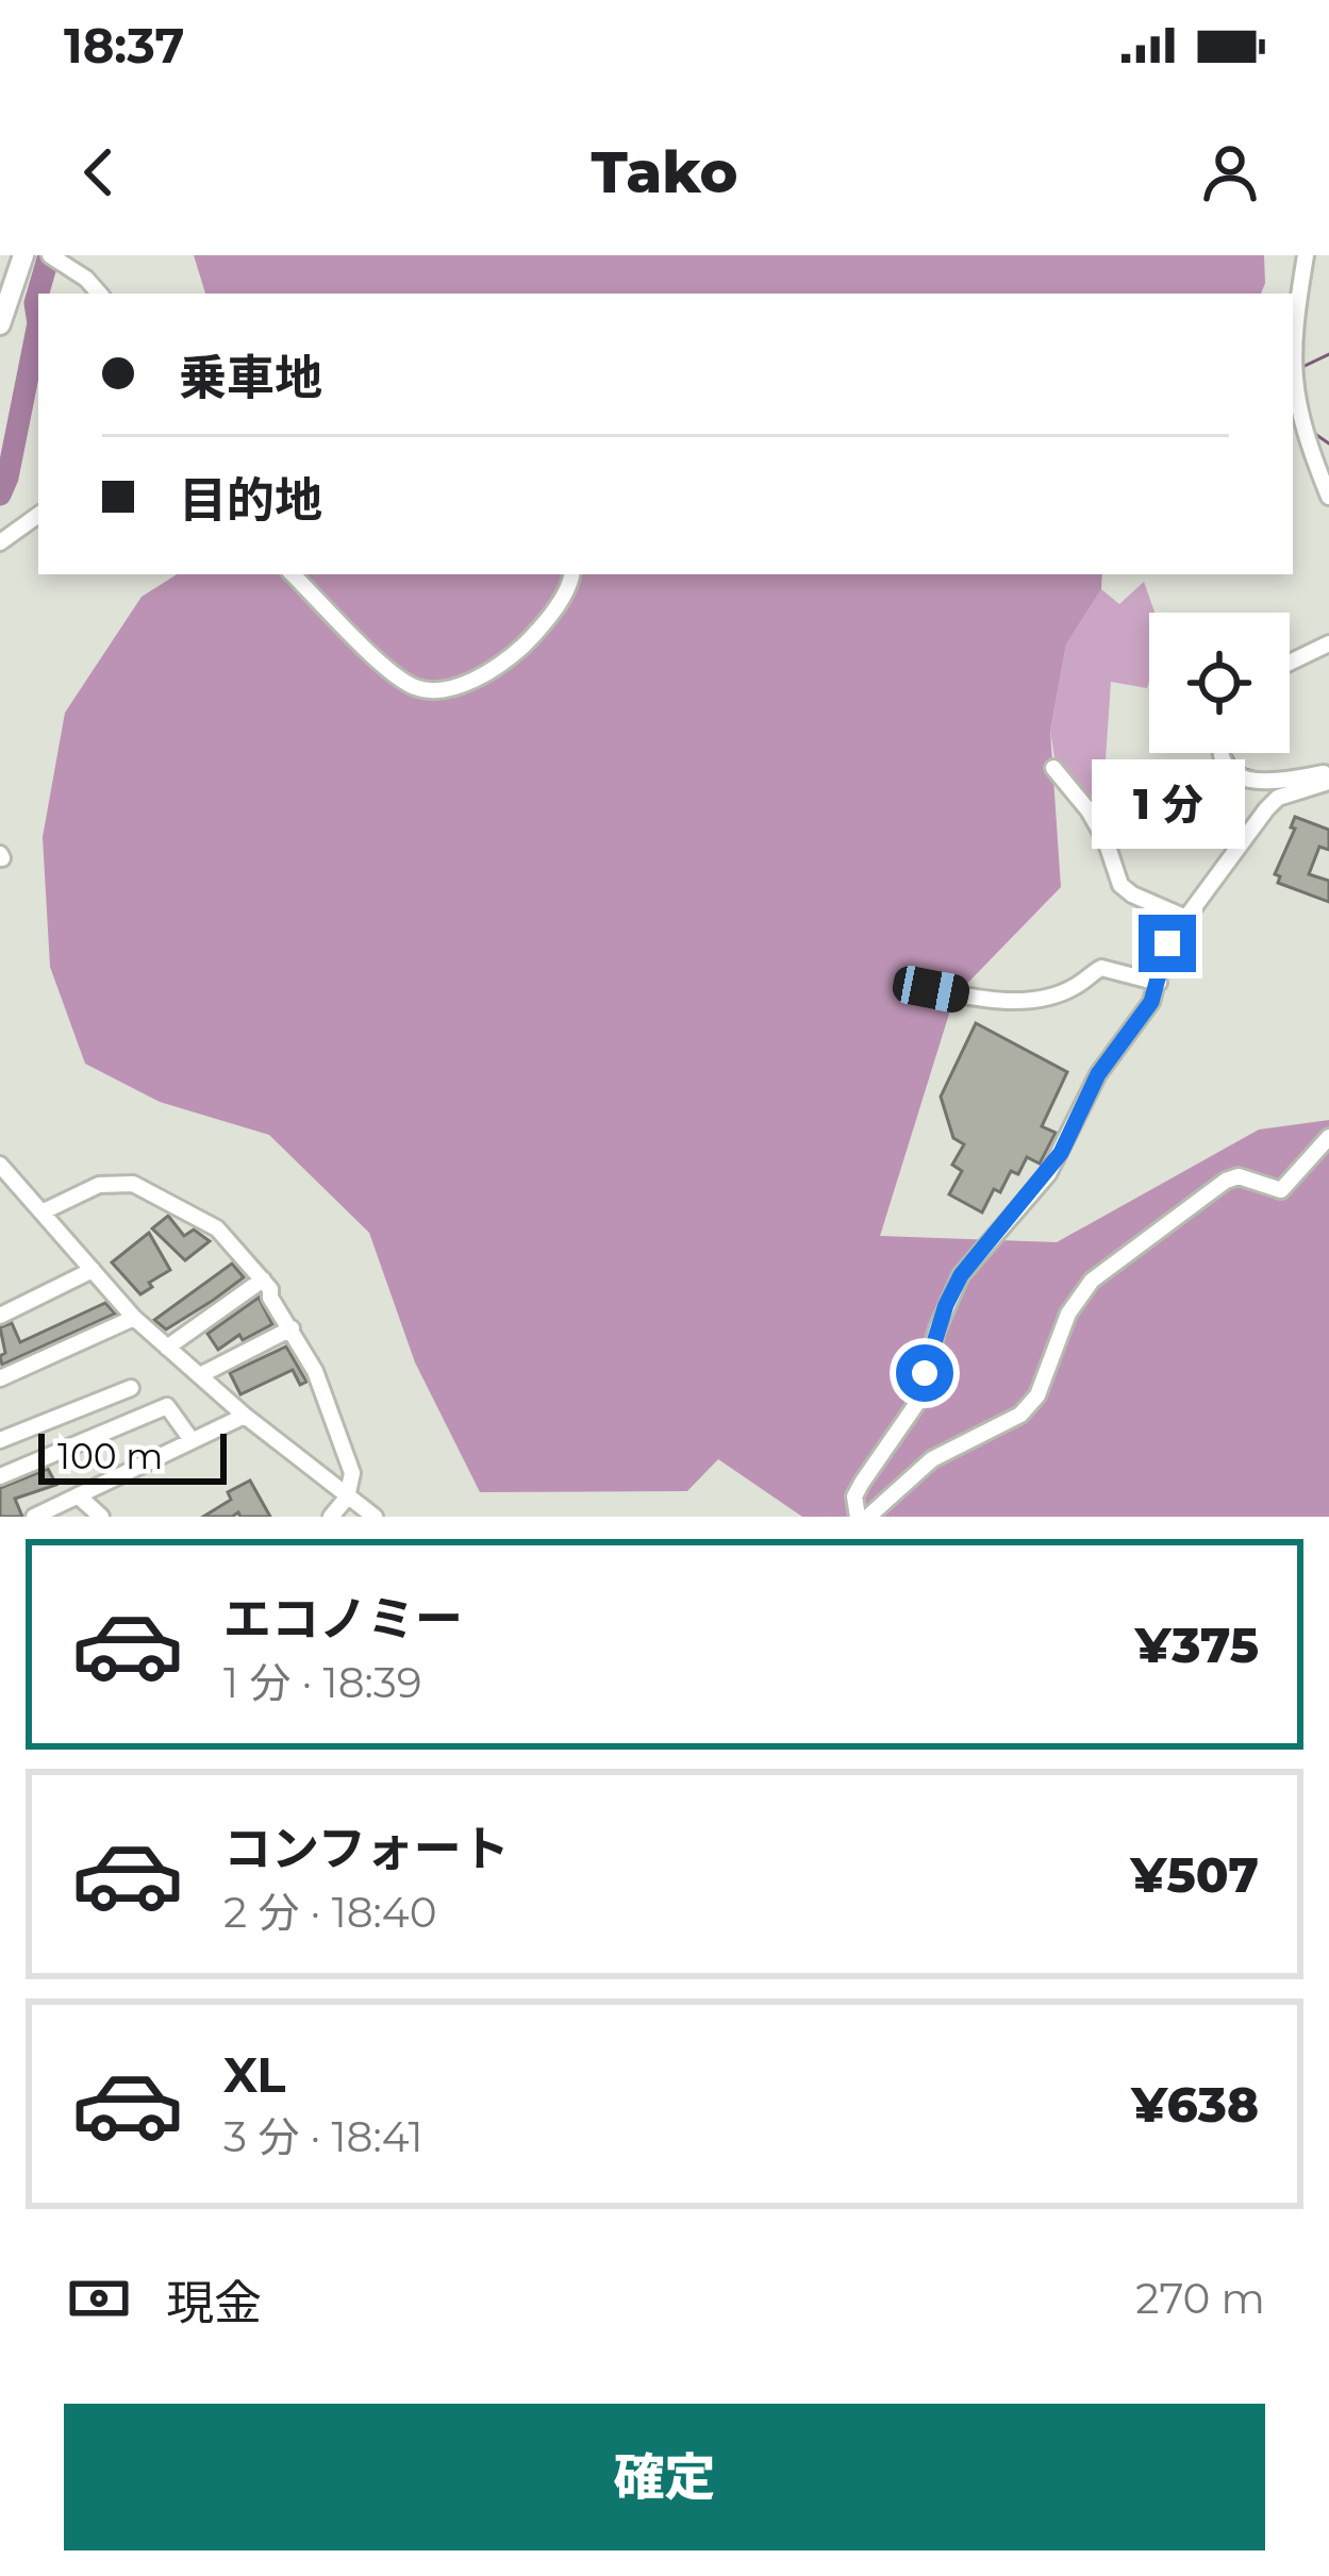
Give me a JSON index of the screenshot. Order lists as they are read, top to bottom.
{
  "scale_bar": "100 m",
  "page": {
    "status": "18:37",
    "header": "Tako",
    "banner": ["乗車地", "目的地"],
    "bubble": "1 分",
    "scale": "100 m",
    "list": [
      {
        "name": "エコノミー",
        "note": "1 分 · 18:39",
        "value": "¥375"
      },
      {
        "name": "コンフォート",
        "note": "2 分 · 18:40",
        "value": "¥507"
      },
      {
        "name": "XL",
        "note": "3 分 · 18:41",
        "value": "¥638"
      }
    ],
    "pay": ["現金", "270 m"],
    "buttons": "確定"
  }
}
